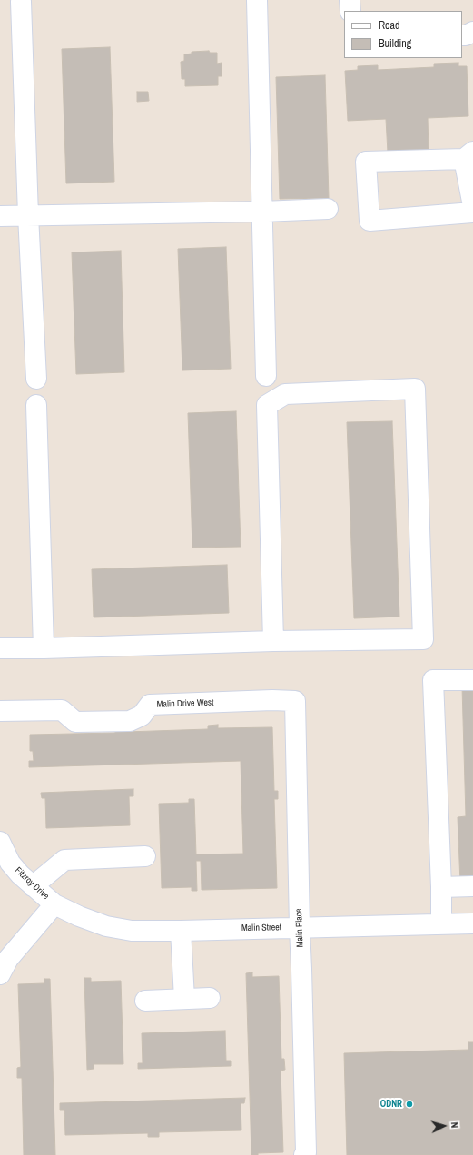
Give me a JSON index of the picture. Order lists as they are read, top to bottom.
{
  "streets": {
    "street": [
      "Malin Drive West",
      "Fitzroy Drive",
      "Malin Street",
      "Malin Place"
    ]
  },
  "crossings": [
    ["Malin Drive West", "Malin Place"],
    ["Fitzroy Drive", "Malin Street"],
    ["Malin Street", "Malin Place"]
  ],
  "places": ["ODNR"],
  "legend": ["Road", "Building"],
  "north": "right"
}
